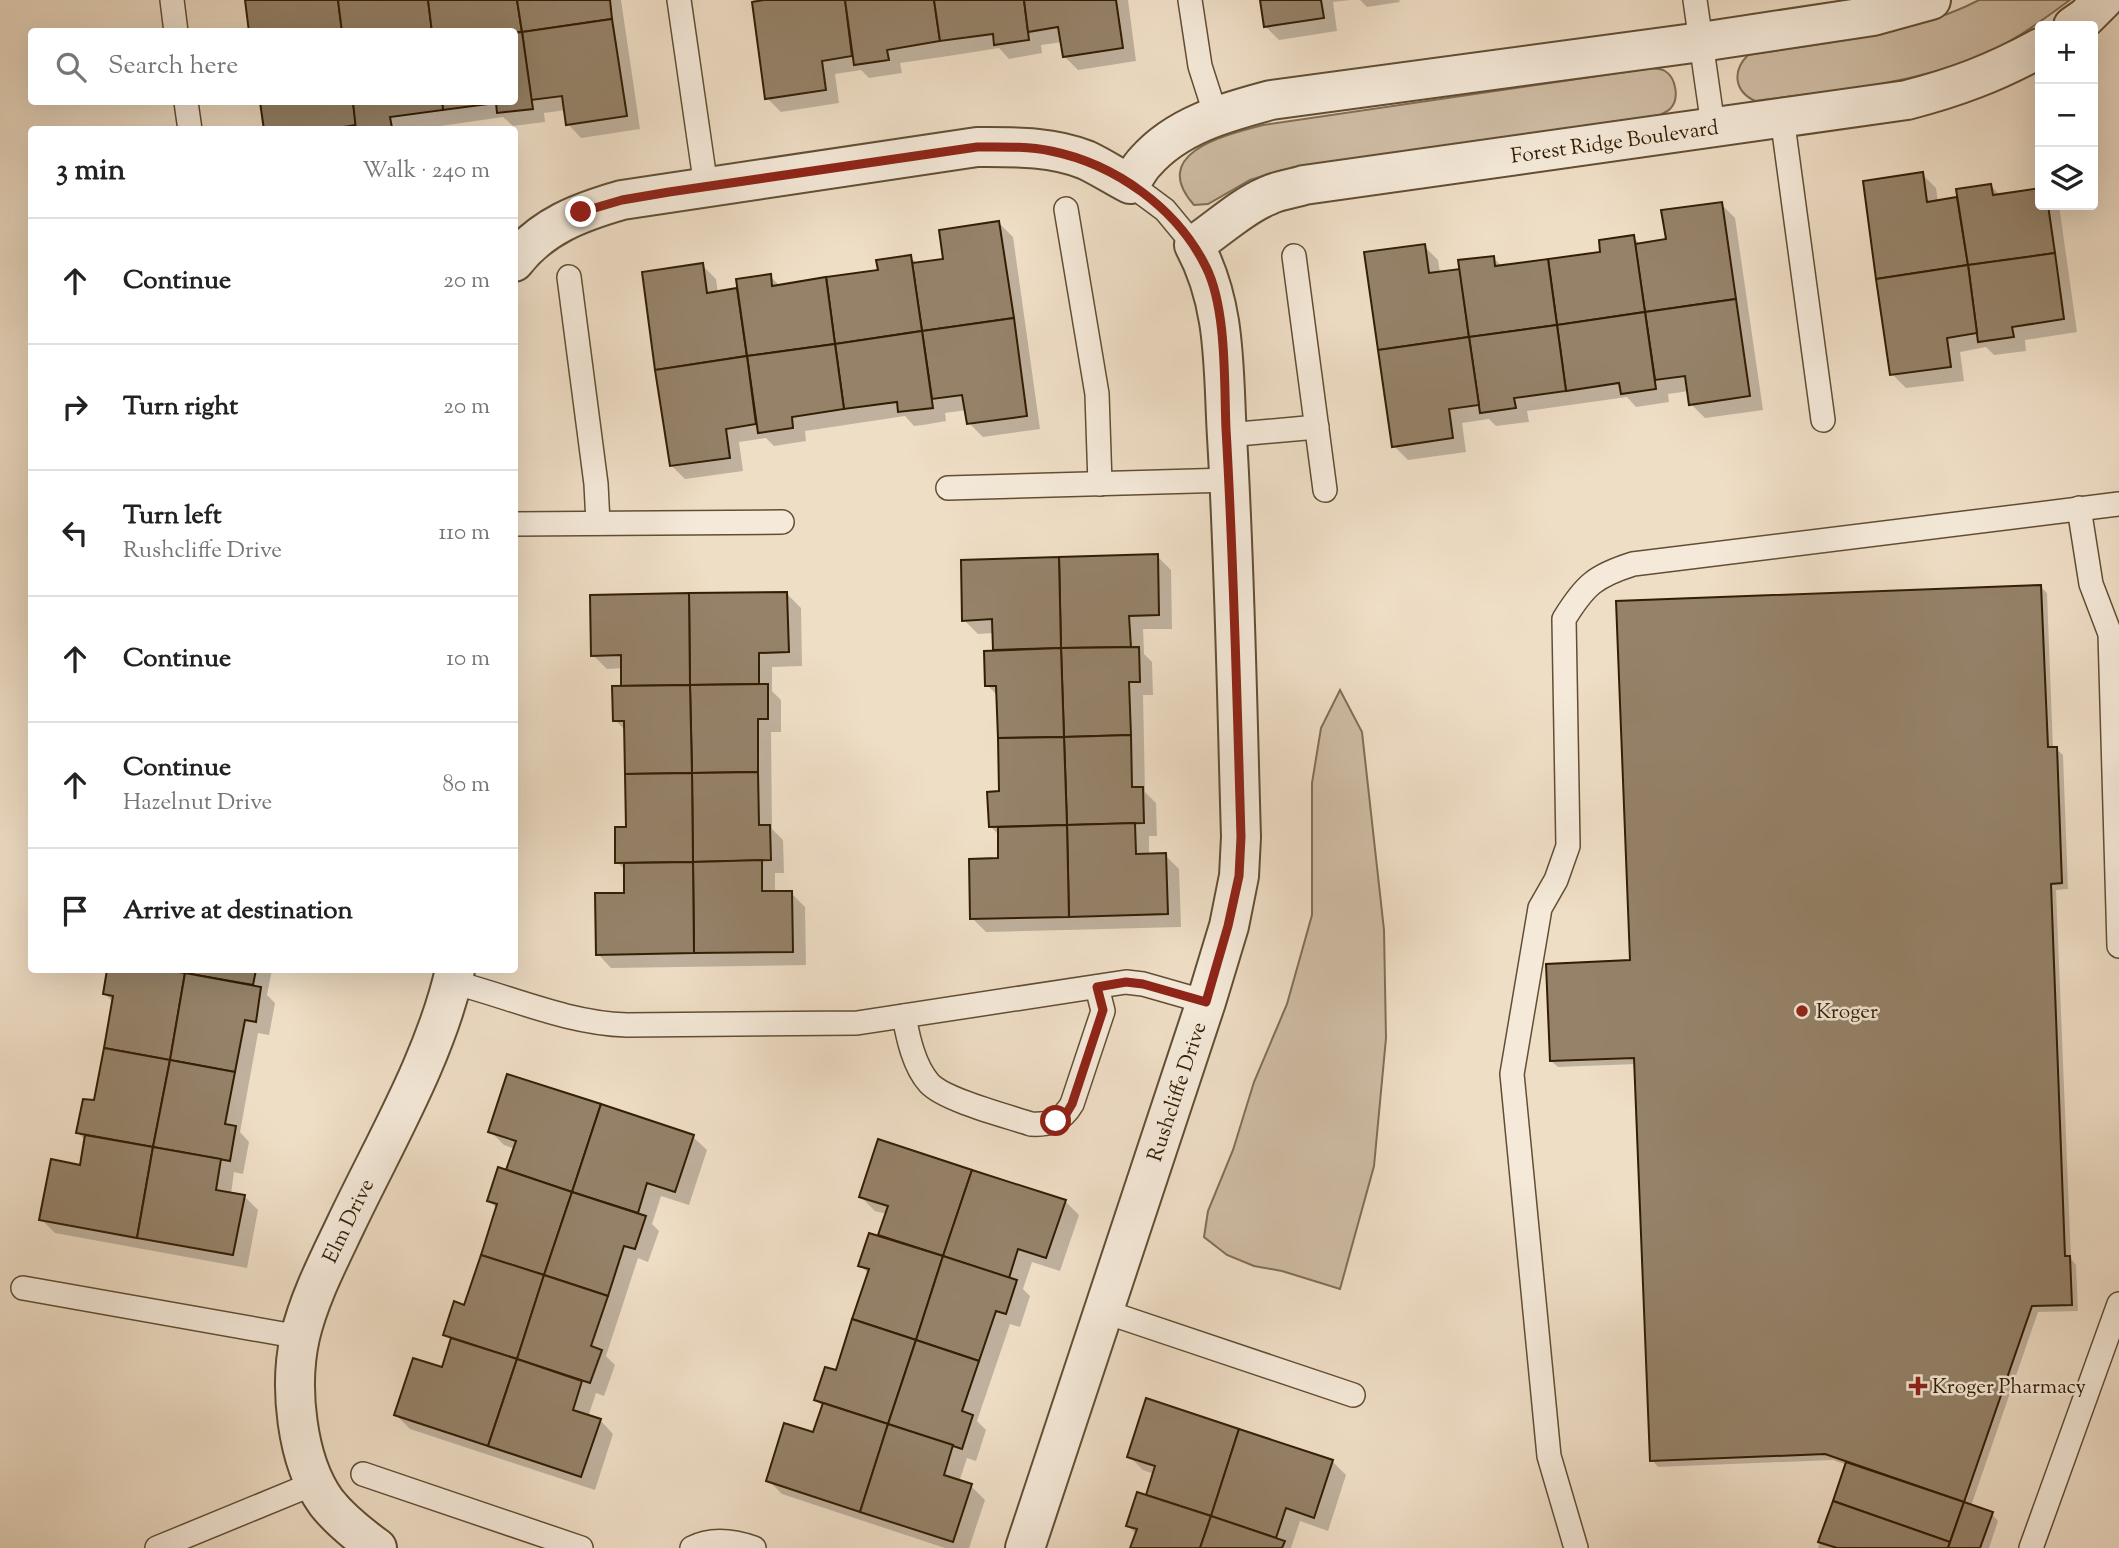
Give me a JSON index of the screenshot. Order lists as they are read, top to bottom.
{
  "streets": {
    "street": ["Forest Ridge Boulevard", "Rushcliffe Drive", "Elm Drive"]
  },
  "crossings": [
    ["Forest Ridge Boulevard", "Rushcliffe Drive"]
  ],
  "places": {
    "other": ["Kroger"],
    "health": ["Kroger Pharmacy"]
  },
  "page": {
    "map_buttons": ["+", "−"],
    "search": "Search here",
    "heading": ["3 min", "Walk · 240 m"],
    "list": [
      ["Continue", "20 m"],
      ["Turn right", "20 m"],
      ["Turn left", "Rushcliffe Drive", "110 m"],
      ["Continue", "10 m"],
      ["Continue", "Hazelnut Drive", "80 m"],
      "Arrive at destination"
    ]
  }
}
